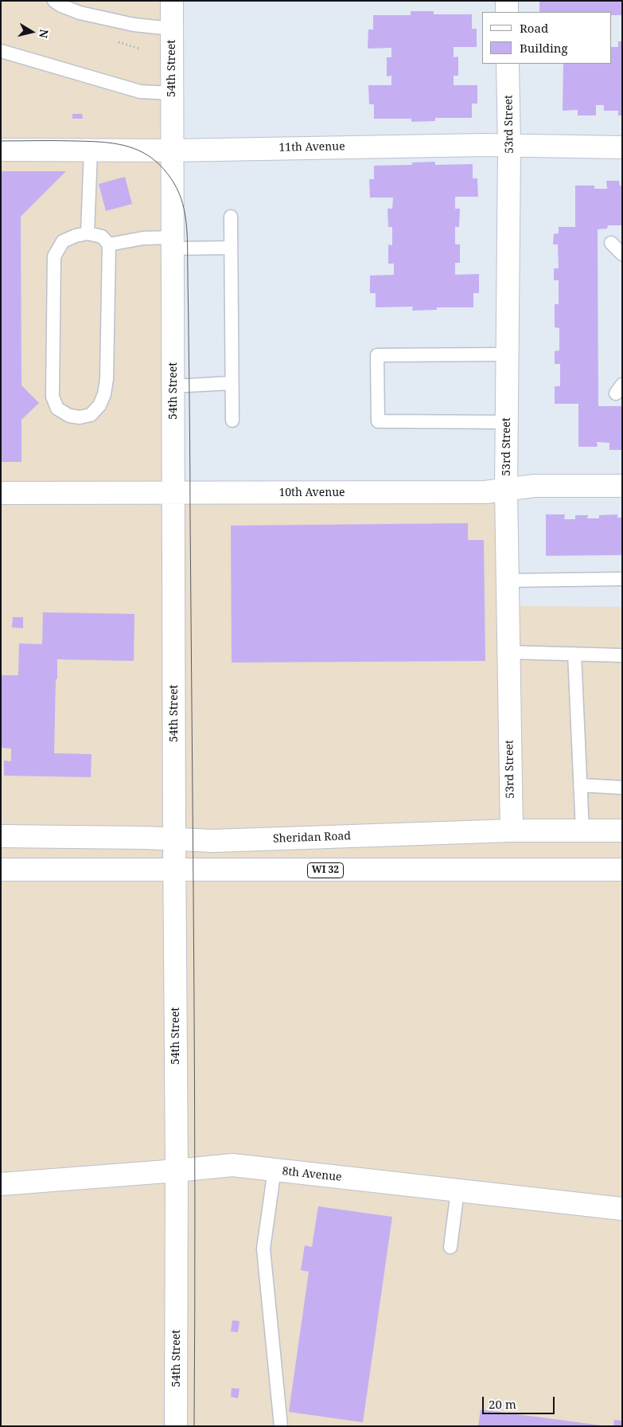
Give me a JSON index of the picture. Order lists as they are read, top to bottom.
{
  "streets": {
    "street": [
      "54th Street",
      "53rd Street",
      "11th Avenue",
      "10th Avenue",
      "Sheridan Road",
      "WI 32",
      "8th Avenue"
    ]
  },
  "crossings": [
    ["54th Street", "11th Avenue"],
    ["54th Street", "10th Avenue"],
    ["54th Street", "Sheridan Road"],
    ["54th Street", "WI 32"],
    ["54th Street", "8th Avenue"],
    ["53rd Street", "11th Avenue"],
    ["53rd Street", "10th Avenue"],
    ["53rd Street", "Sheridan Road"]
  ],
  "legend": ["Road", "Building"],
  "scale_bar": "20 m",
  "north": "right"
}
